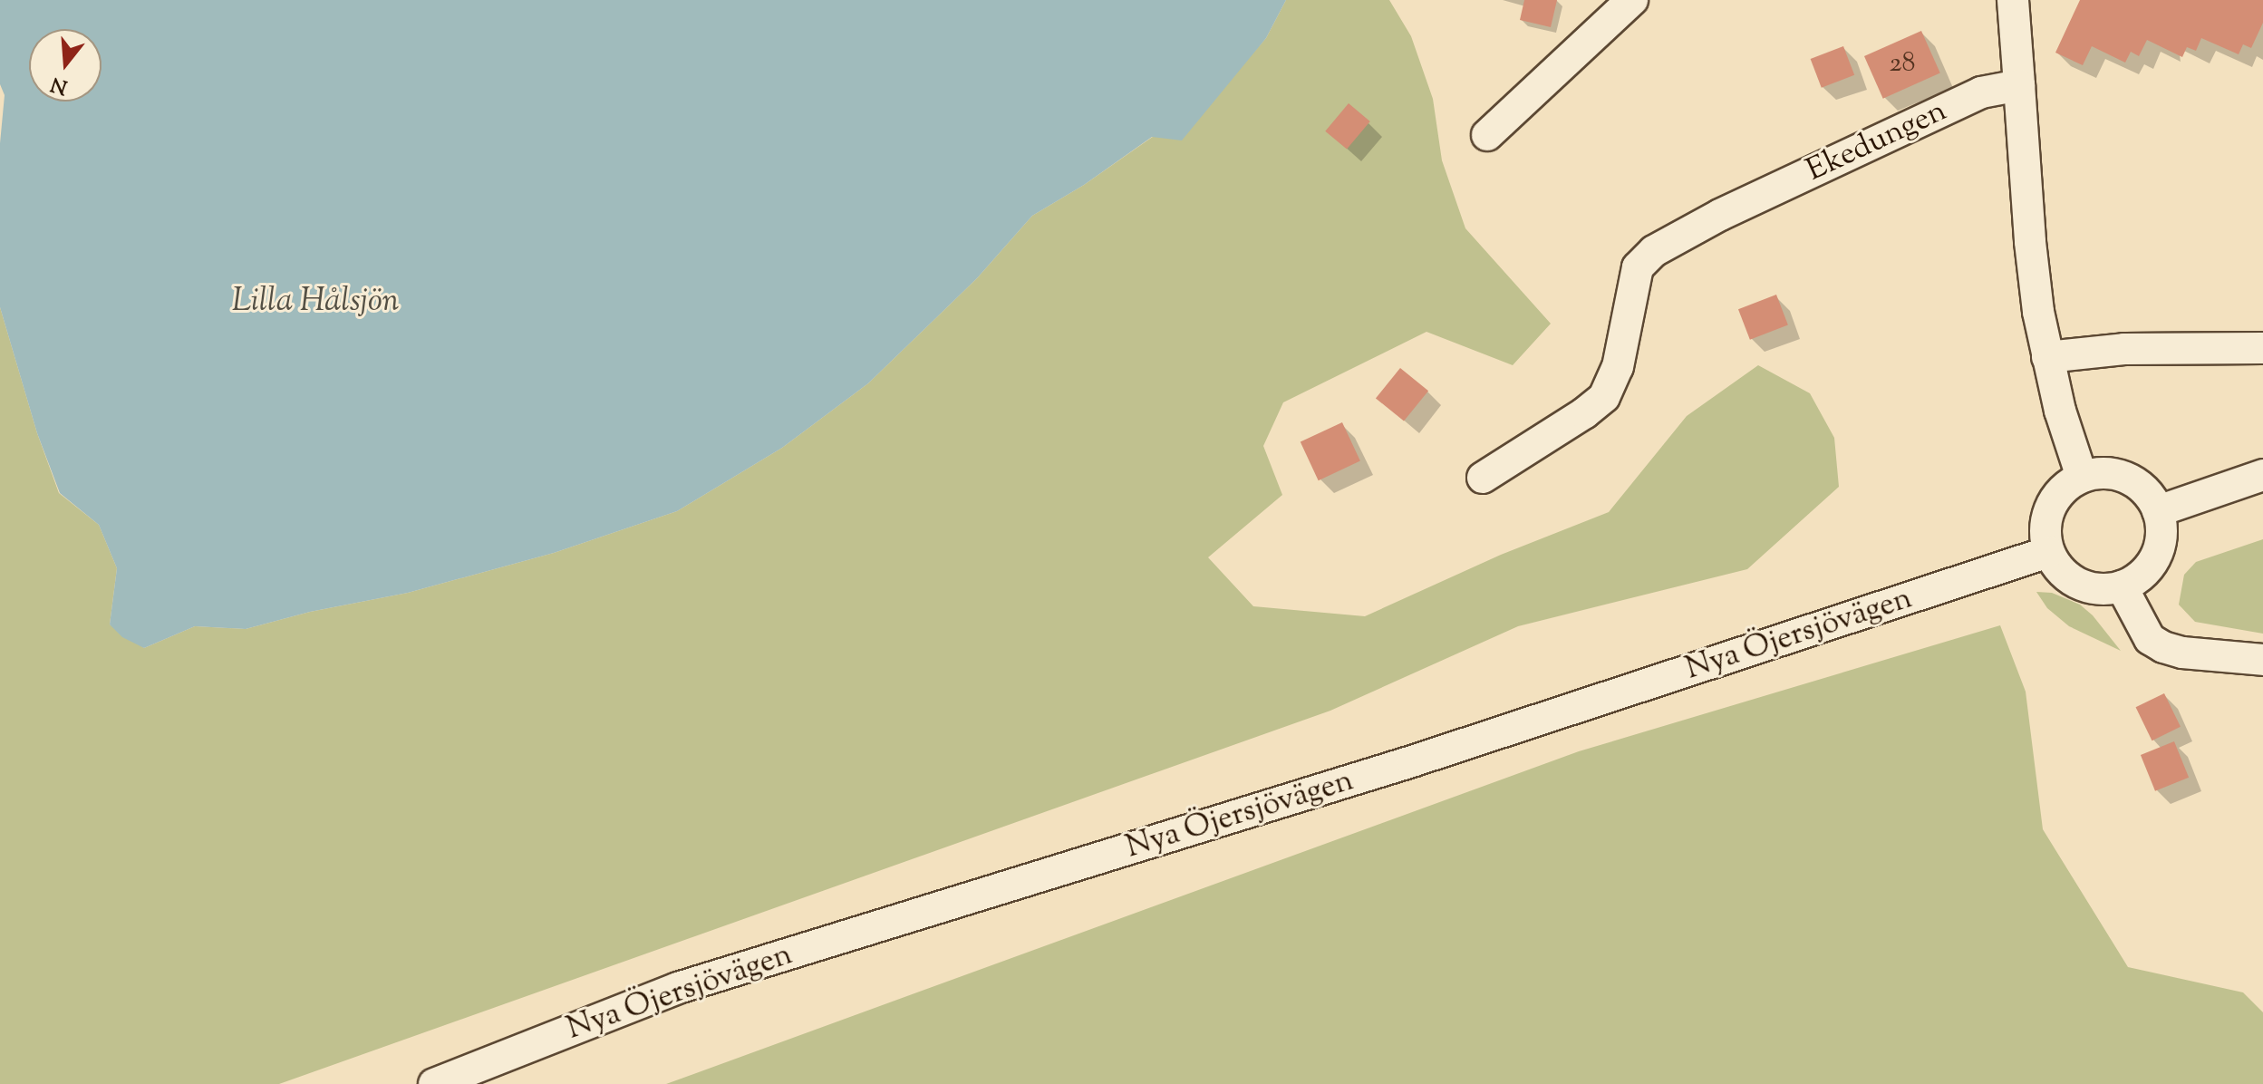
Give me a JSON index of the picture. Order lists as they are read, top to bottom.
{
  "streets": {
    "street": ["Ekedungen", "Nya Öjersjövägen"]
  },
  "water": ["Lilla Hålsjön"],
  "house_numbers": ["28"],
  "north": "bottom"
}
